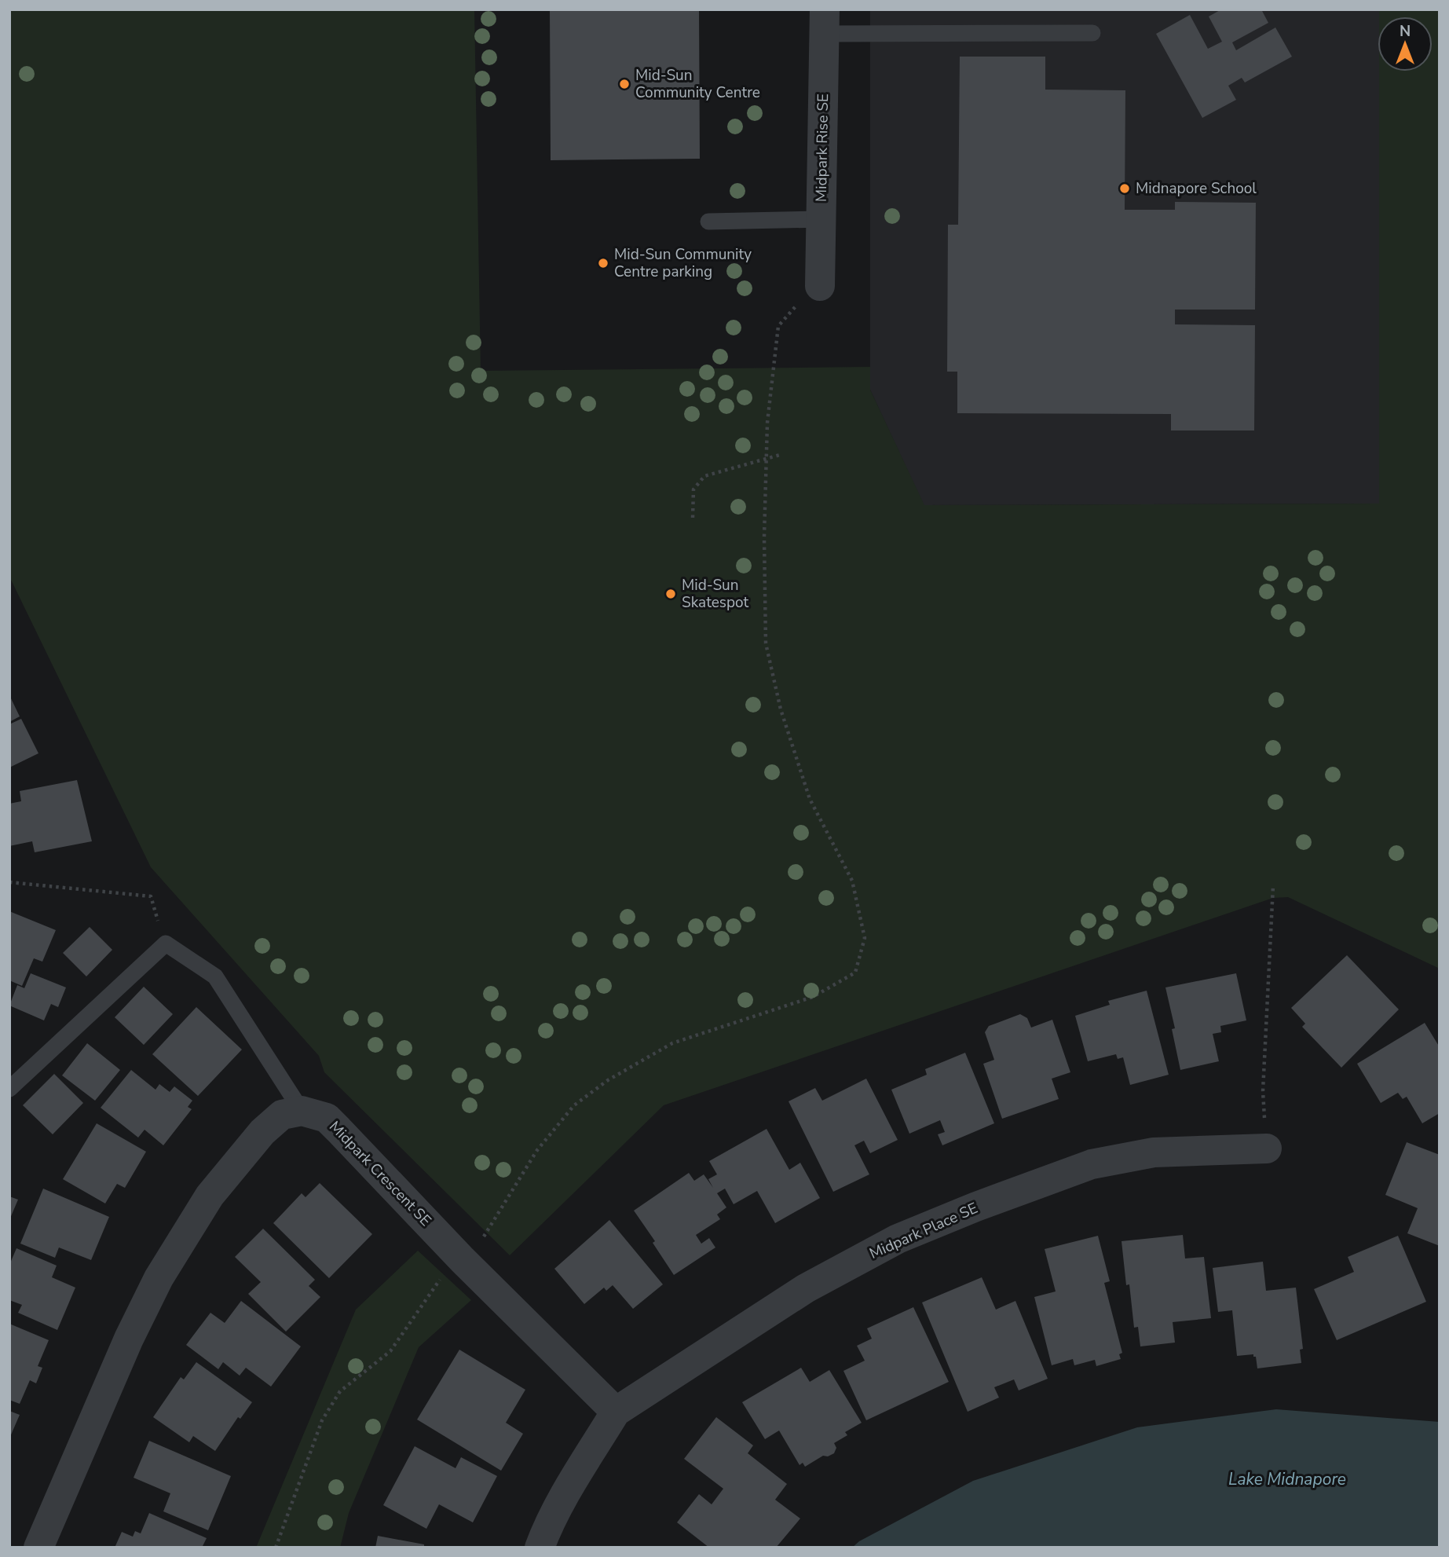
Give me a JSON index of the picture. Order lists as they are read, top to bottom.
{
  "streets": {
    "street": ["Midpark Rise SE", "Midpark Crescent SE", "Midpark Place SE"]
  },
  "crossings": [
    ["Midpark Crescent SE", "Midpark Place SE"]
  ],
  "water": ["Lake Midnapore"],
  "places": [
    "Mid-Sun Community Centre",
    "Midnapore School",
    "Mid-Sun Community Centre parking",
    "Mid-Sun Skatespot"
  ],
  "north": "top"
}
